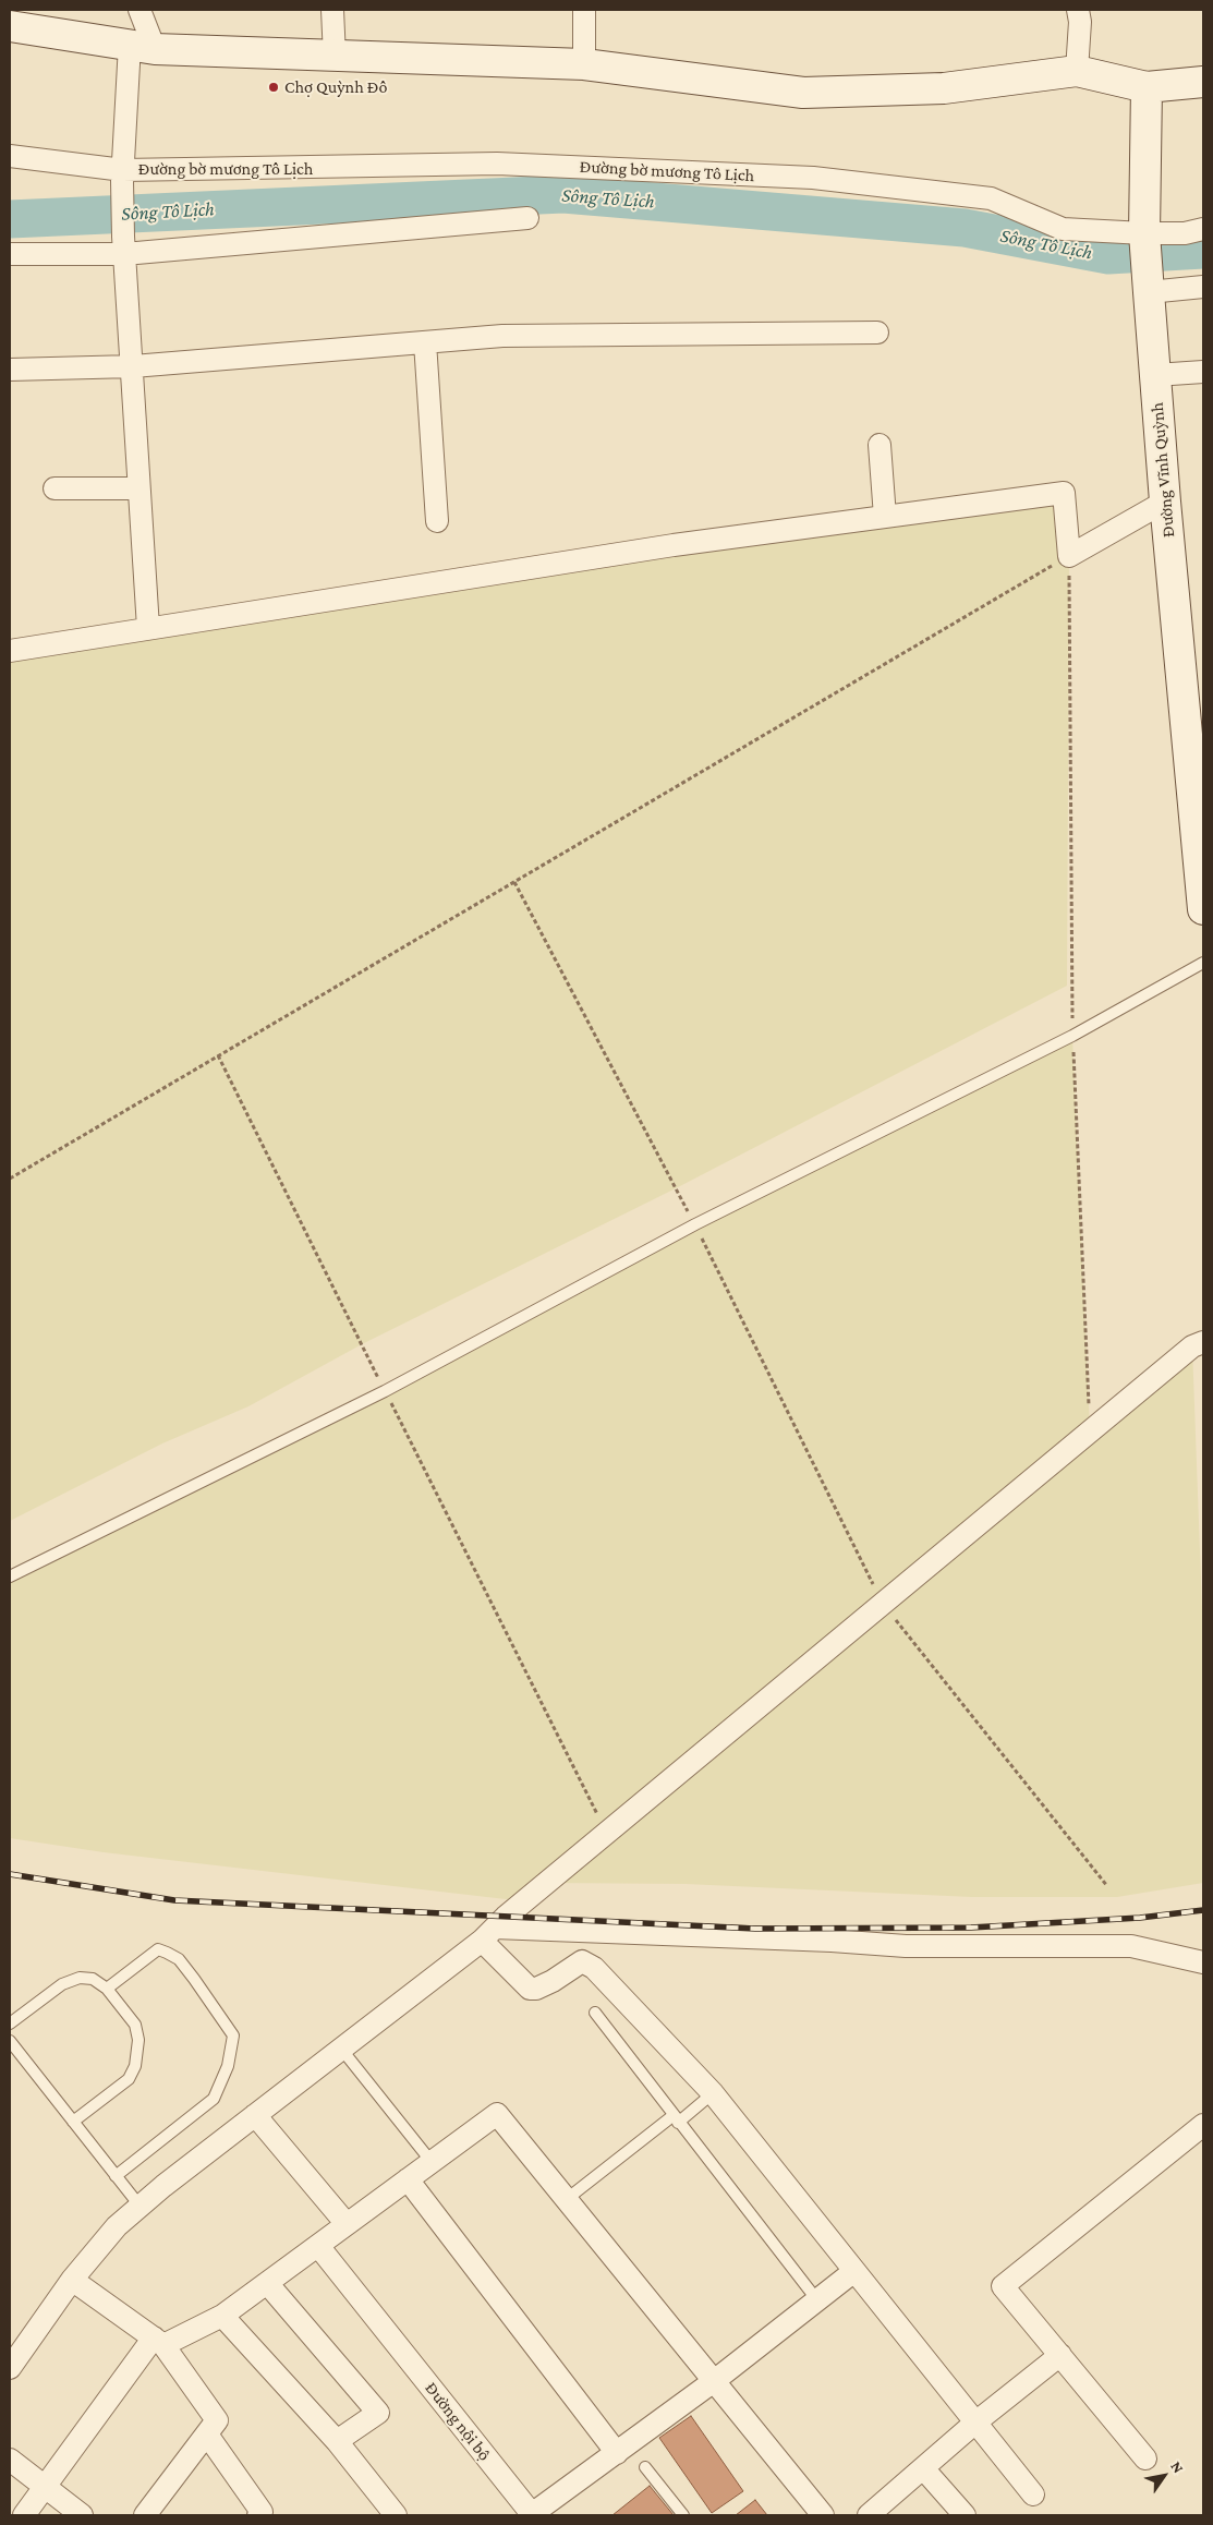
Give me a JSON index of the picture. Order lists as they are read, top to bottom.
{
  "streets": {
    "street": ["Đường bờ mương Tô Lịch", "Đường Vĩnh Quỳnh", "Đường nội bộ"]
  },
  "crossings": [
    ["Đường bờ mương Tô Lịch", "Đường Vĩnh Quỳnh"]
  ],
  "water": ["Sông Tô Lịch"],
  "places": ["Chợ Quỳnh Đô"],
  "north": "top right"
}
